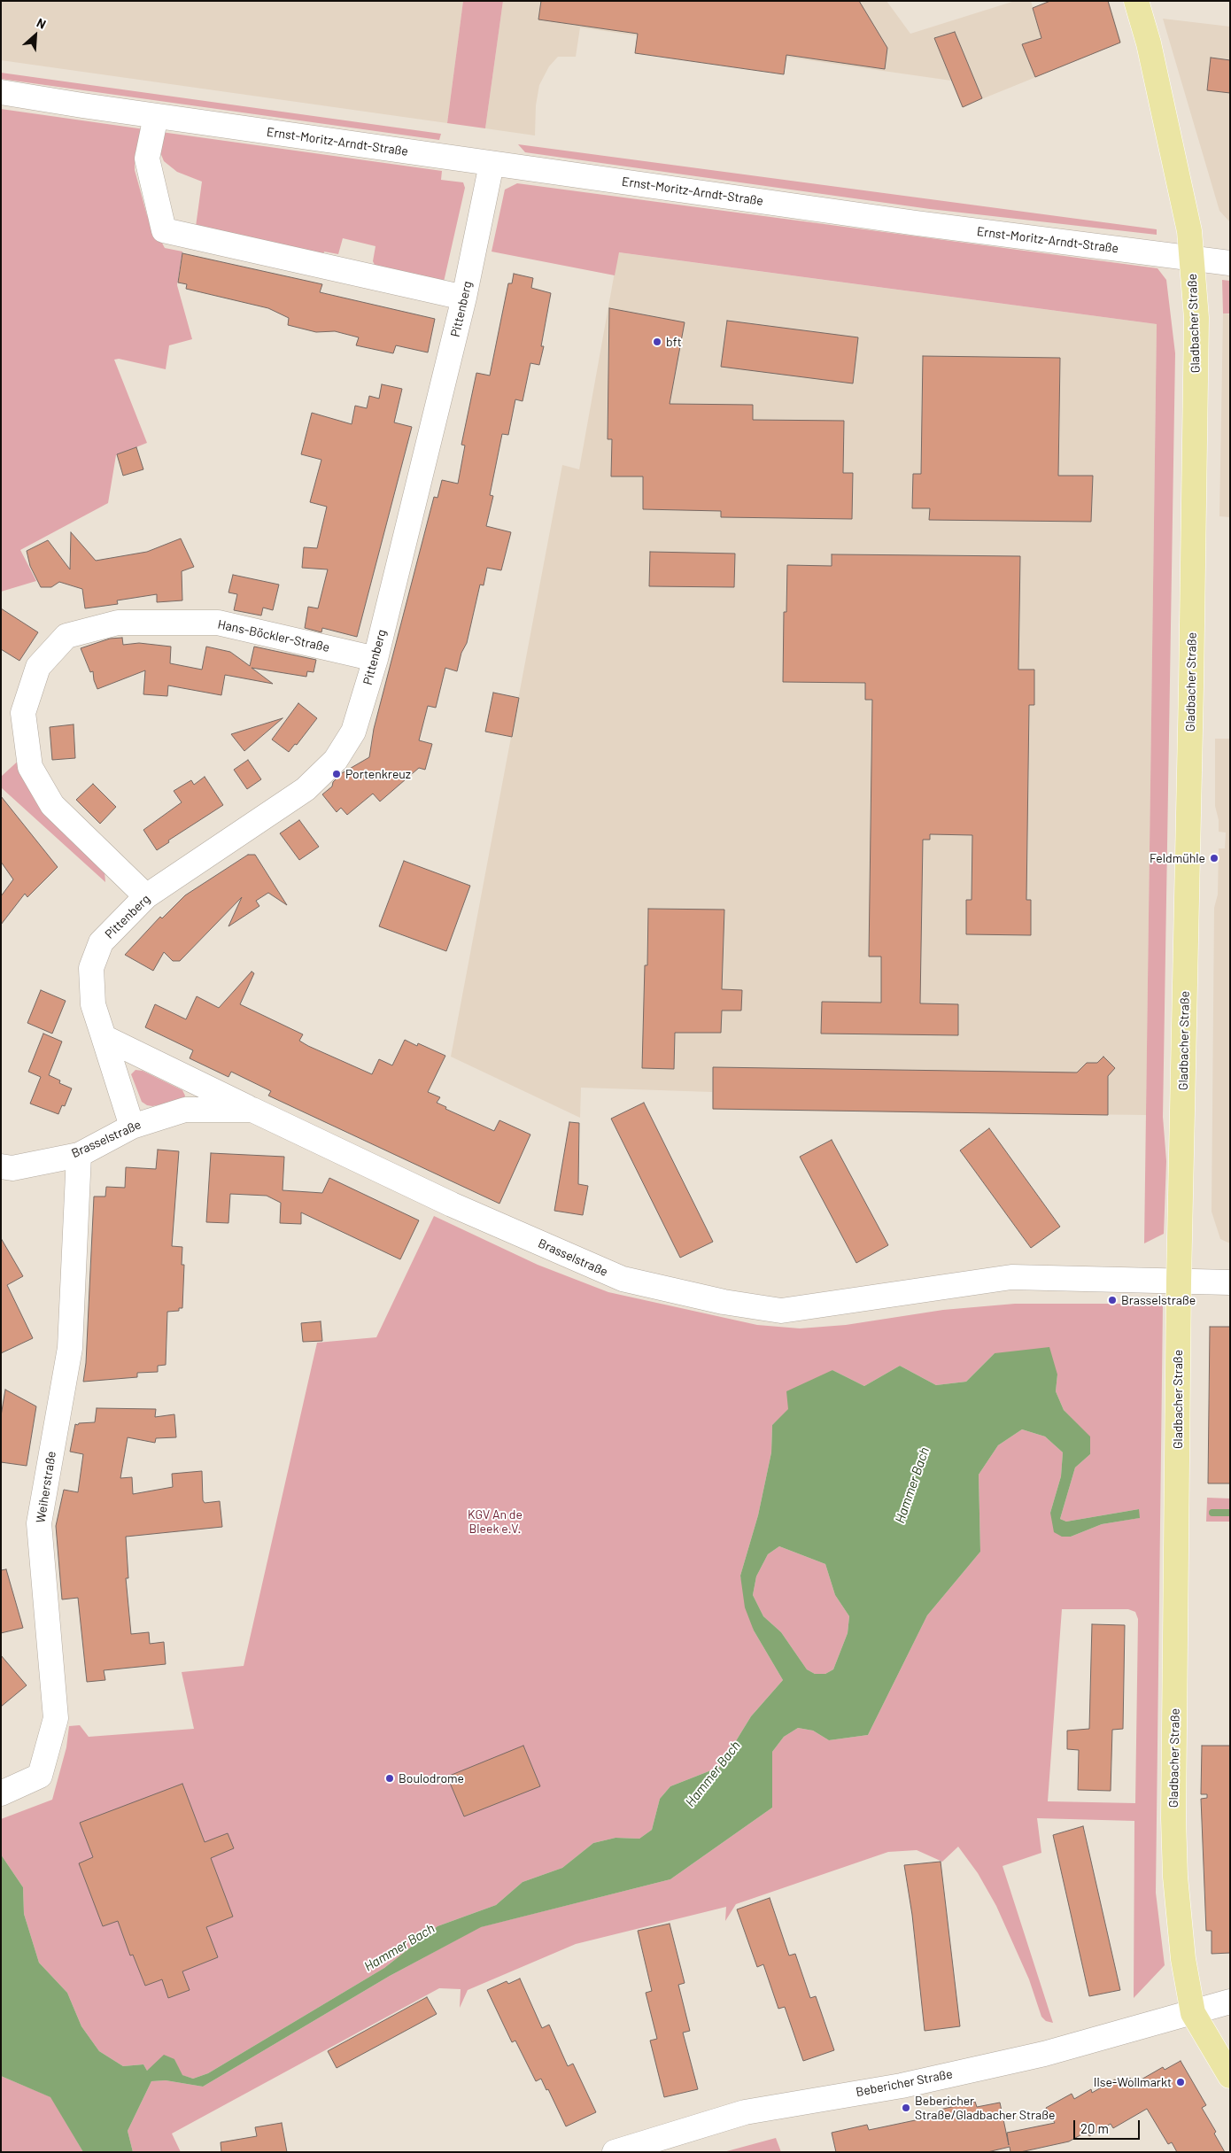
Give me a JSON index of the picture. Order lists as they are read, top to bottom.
{
  "streets": {
    "main road": ["Gladbacher Straße"],
    "street": [
      "Ernst-Moritz-Arndt-Straße",
      "Pittenberg",
      "Hans-Böckler-Straße",
      "Brasselstraße",
      "Weiherstraße",
      "Bebericher Straße"
    ]
  },
  "crossings": [
    ["Ernst-Moritz-Arndt-Straße", "Pittenberg"],
    ["Ernst-Moritz-Arndt-Straße", "Gladbacher Straße"],
    ["Pittenberg", "Hans-Böckler-Straße"],
    ["Pittenberg", "Brasselstraße"],
    ["Gladbacher Straße", "Brasselstraße"],
    ["Gladbacher Straße", "Bebericher Straße"],
    ["Brasselstraße", "Weiherstraße"]
  ],
  "water": ["Hammer Bach"],
  "parks": ["KGV An de Bleek e.V."],
  "places": [
    "bft",
    "Portenkreuz",
    "Feldmühle",
    "Brasselstraße",
    "Boulodrome",
    "Ilse-Wollmarkt",
    "Bebericher Straße/Gladbacher Straße"
  ],
  "scale_bar": "20 m",
  "north": "top right"
}
